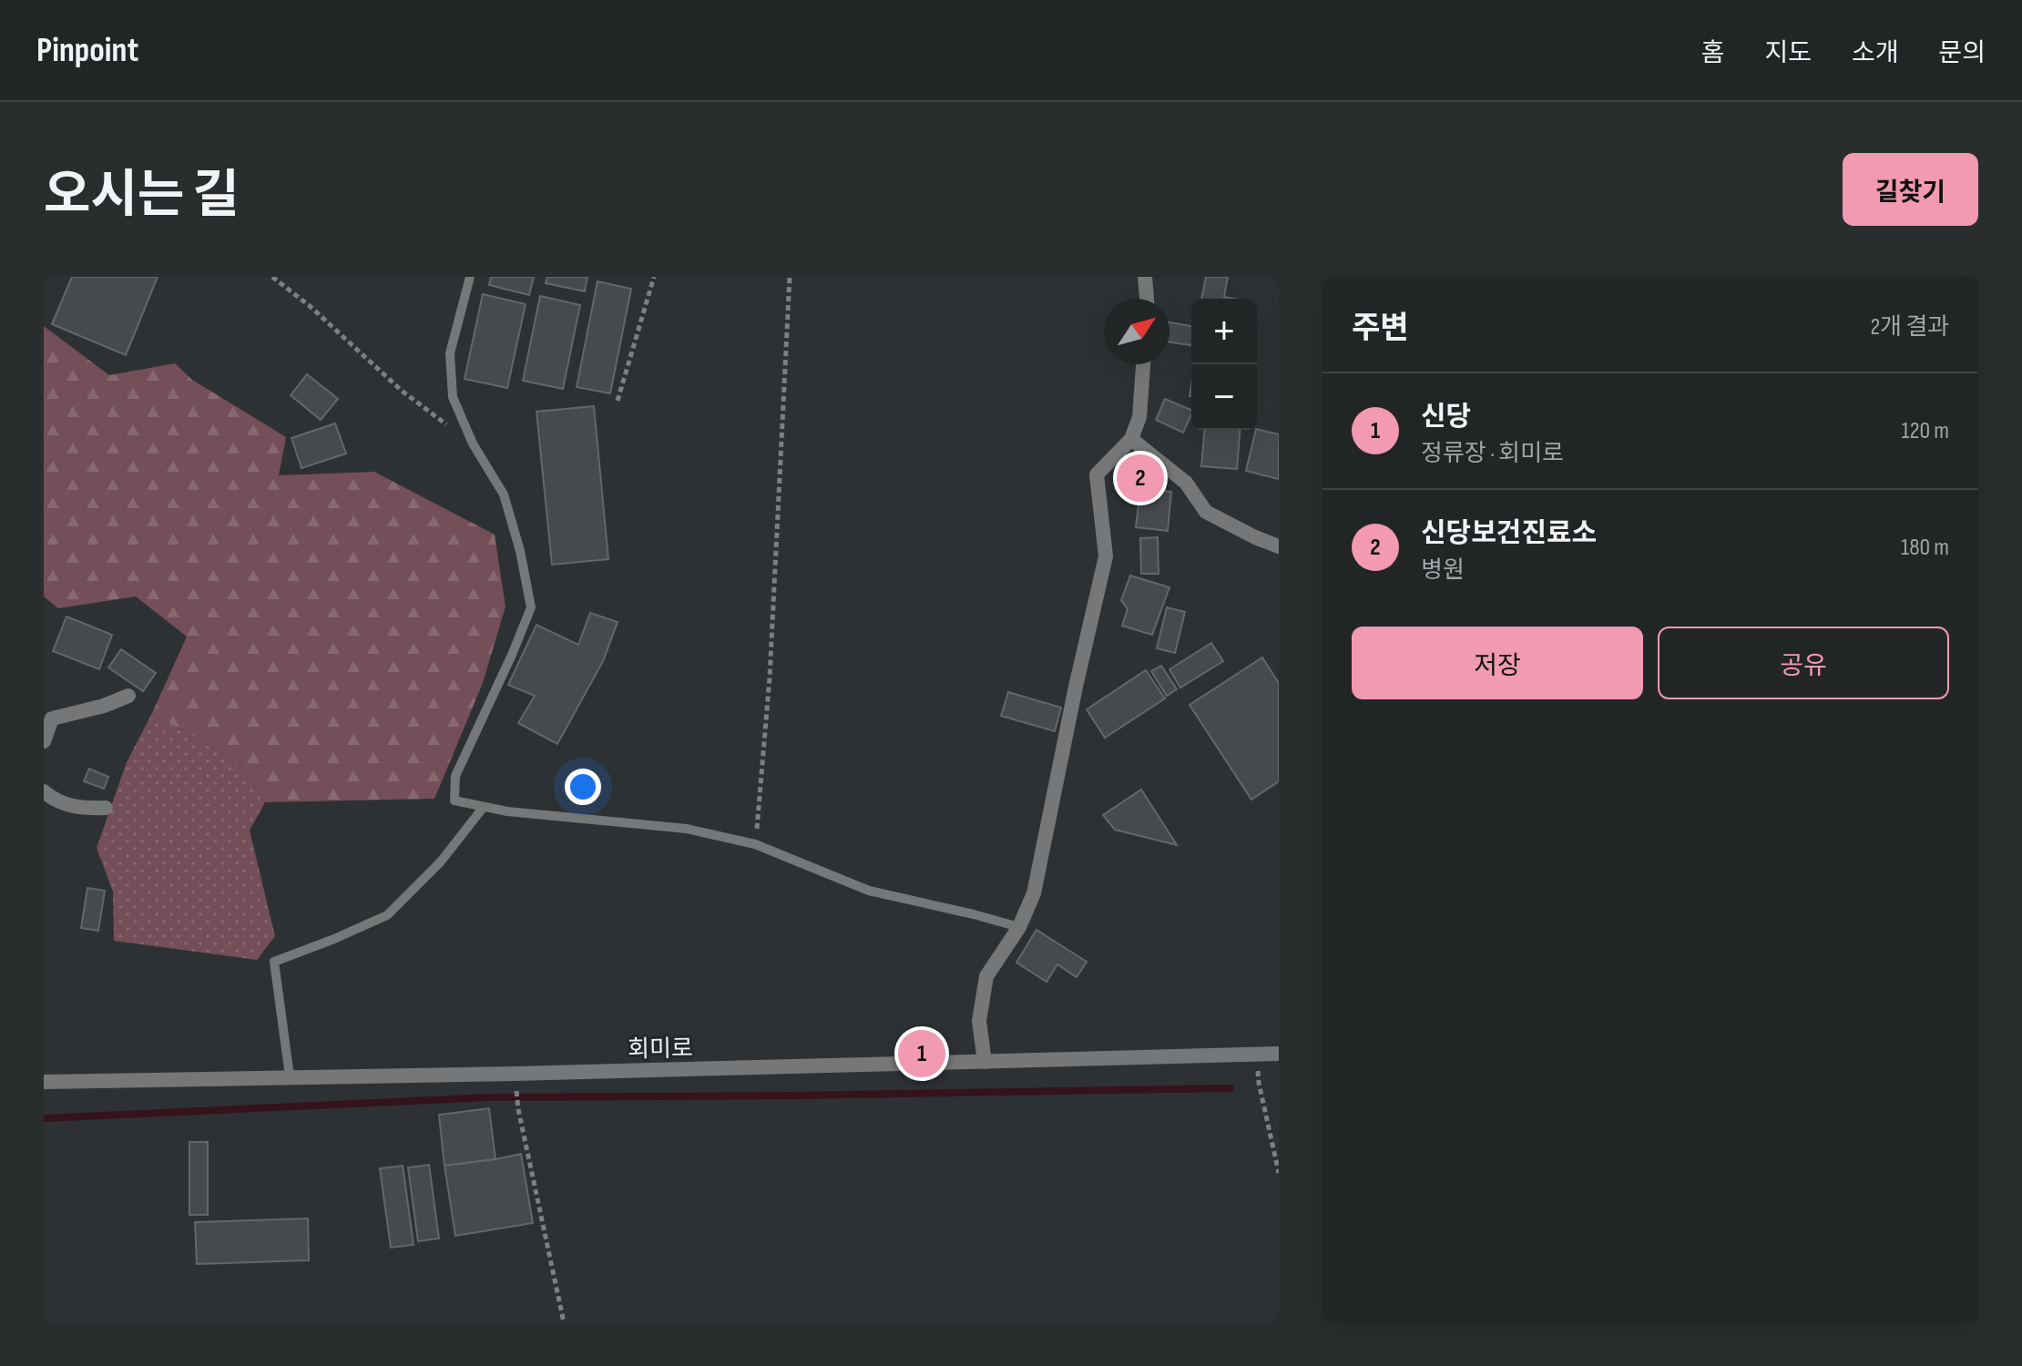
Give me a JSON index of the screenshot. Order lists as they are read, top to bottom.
{
  "streets": {
    "street": ["회미로"]
  },
  "north": "top right",
  "page": {
    "header": "Pinpoint",
    "nav": [
      "홈",
      "지도",
      "소개",
      "문의"
    ],
    "title": "오시는 길",
    "buttons": [
      "길찾기",
      ["저장", "공유"]
    ],
    "heading": ["주변", "2개 결과"],
    "map_buttons": ["+", "−"],
    "list": [
      {
        "mark": "1",
        "name": "신당",
        "note": "정류장 · 회미로",
        "value": "120 m"
      },
      {
        "mark": "2",
        "name": "신당보건진료소",
        "note": "병원",
        "value": "180 m"
      }
    ],
    "pins": ["2", "1"]
  }
}
